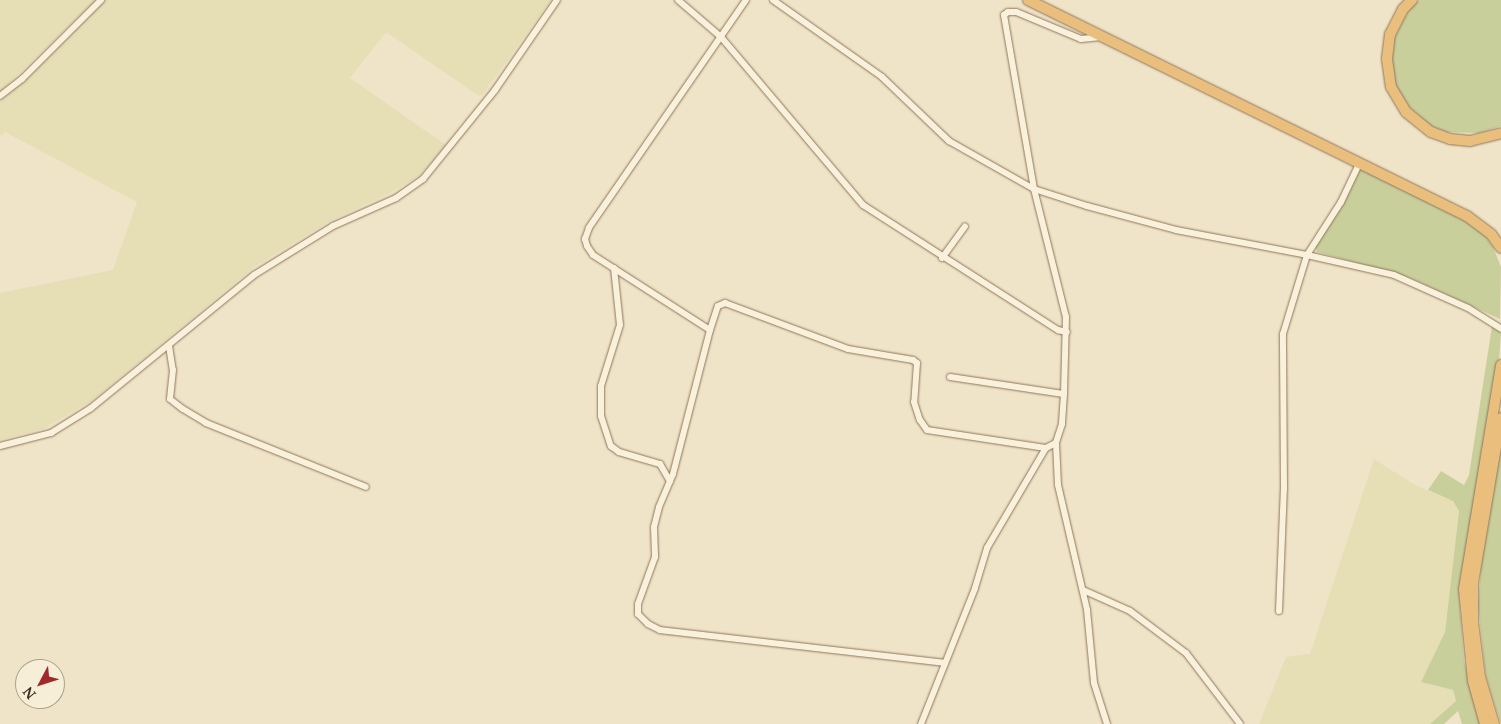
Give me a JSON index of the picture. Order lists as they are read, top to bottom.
{
  "north": "bottom left"
}
